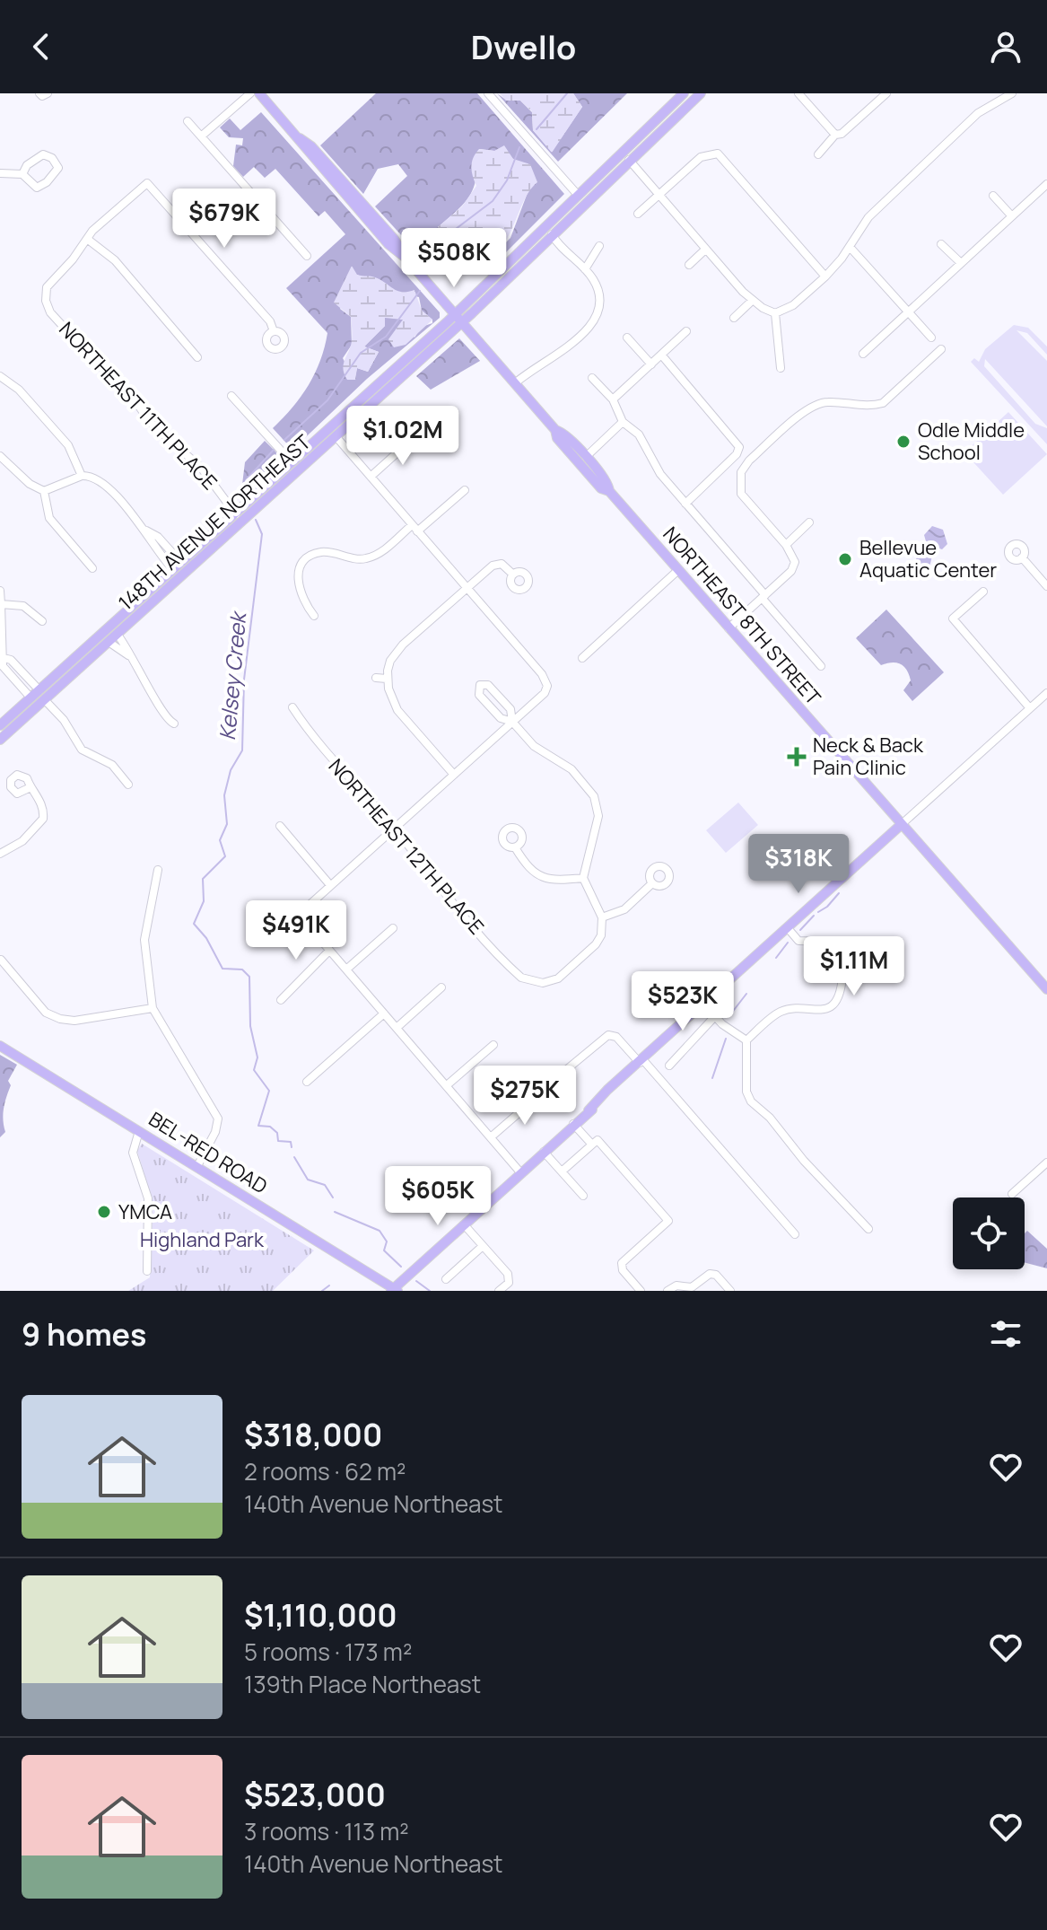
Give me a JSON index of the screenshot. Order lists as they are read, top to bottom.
{
  "streets": {
    "main road": ["148TH AVENUE NORTHEAST", "NORTHEAST 8TH STREET", "BEL-RED ROAD"],
    "street": ["NORTHEAST 11TH PLACE", "NORTHEAST 12TH PLACE"]
  },
  "crossings": [
    ["NORTHEAST 11TH PLACE", "148TH AVENUE NORTHEAST"],
    ["148TH AVENUE NORTHEAST", "NORTHEAST 8TH STREET"]
  ],
  "water": ["Kelsey Creek"],
  "parks": ["Highland Park"],
  "places": {
    "other": ["Odle Middle School", "Bellevue Aquatic Center", "YMCA"],
    "health": ["Neck & Back Pain Clinic"]
  },
  "page": {
    "header": "Dwello",
    "price": [
      "$679K",
      "$508K",
      "$1.02M",
      "$318K",
      "$491K",
      "$1.11M",
      "$523K",
      "$275K",
      "$605K"
    ],
    "heading": "9 homes",
    "list": [
      {
        "name": "$318,000",
        "note": "2 rooms · 62 m² · 140th Avenue Northeast"
      },
      {
        "name": "$1,110,000",
        "note": "5 rooms · 173 m² · 139th Place Northeast"
      },
      {
        "name": "$523,000",
        "note": "3 rooms · 113 m² · 140th Avenue Northeast"
      }
    ]
  }
}
